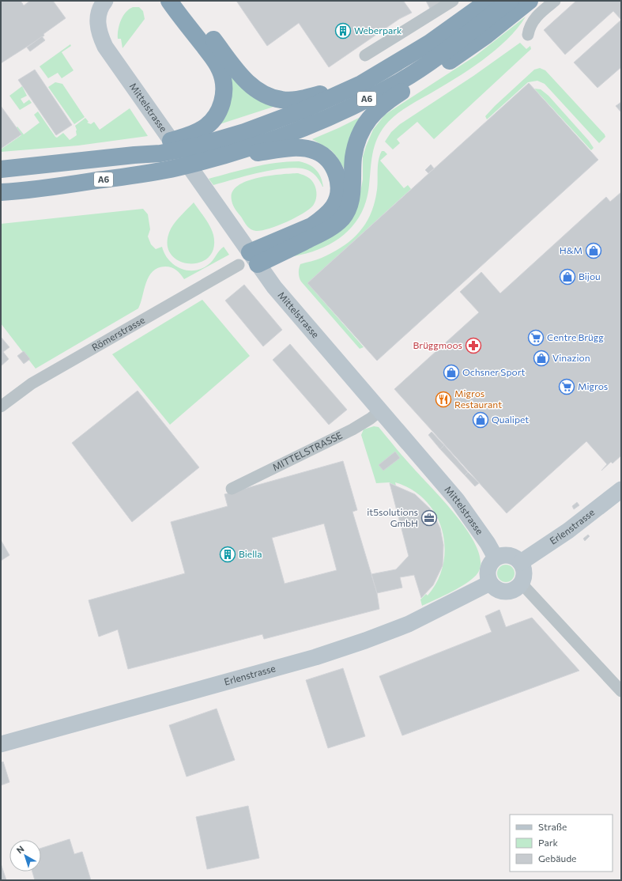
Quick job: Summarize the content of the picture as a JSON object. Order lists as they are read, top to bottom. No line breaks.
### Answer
{"streets":{"highway":["A6"],"main road":["Mittelstrasse","Erlenstrasse"],"street":["Römerstrasse","MITTELSTRASSE"]},"crossings":[["Mittelstrasse","Römerstrasse"],["Mittelstrasse","MITTELSTRASSE"],["Mittelstrasse","Erlenstrasse"]],"places":{"building":["Weberpark","Biella"],"shop":["H&M","Bijou","Vinazion","Ochsner Sport","Qualipet"],"supermarket":["Centre Brügg","Migros"],"pharmacy":["Brüggmoos"],"restaurant":["Migros Restaurant"],"office":["it5solutions GmbH"]},"legend":["Straße","Park","Gebäude"],"north":"top left"}
